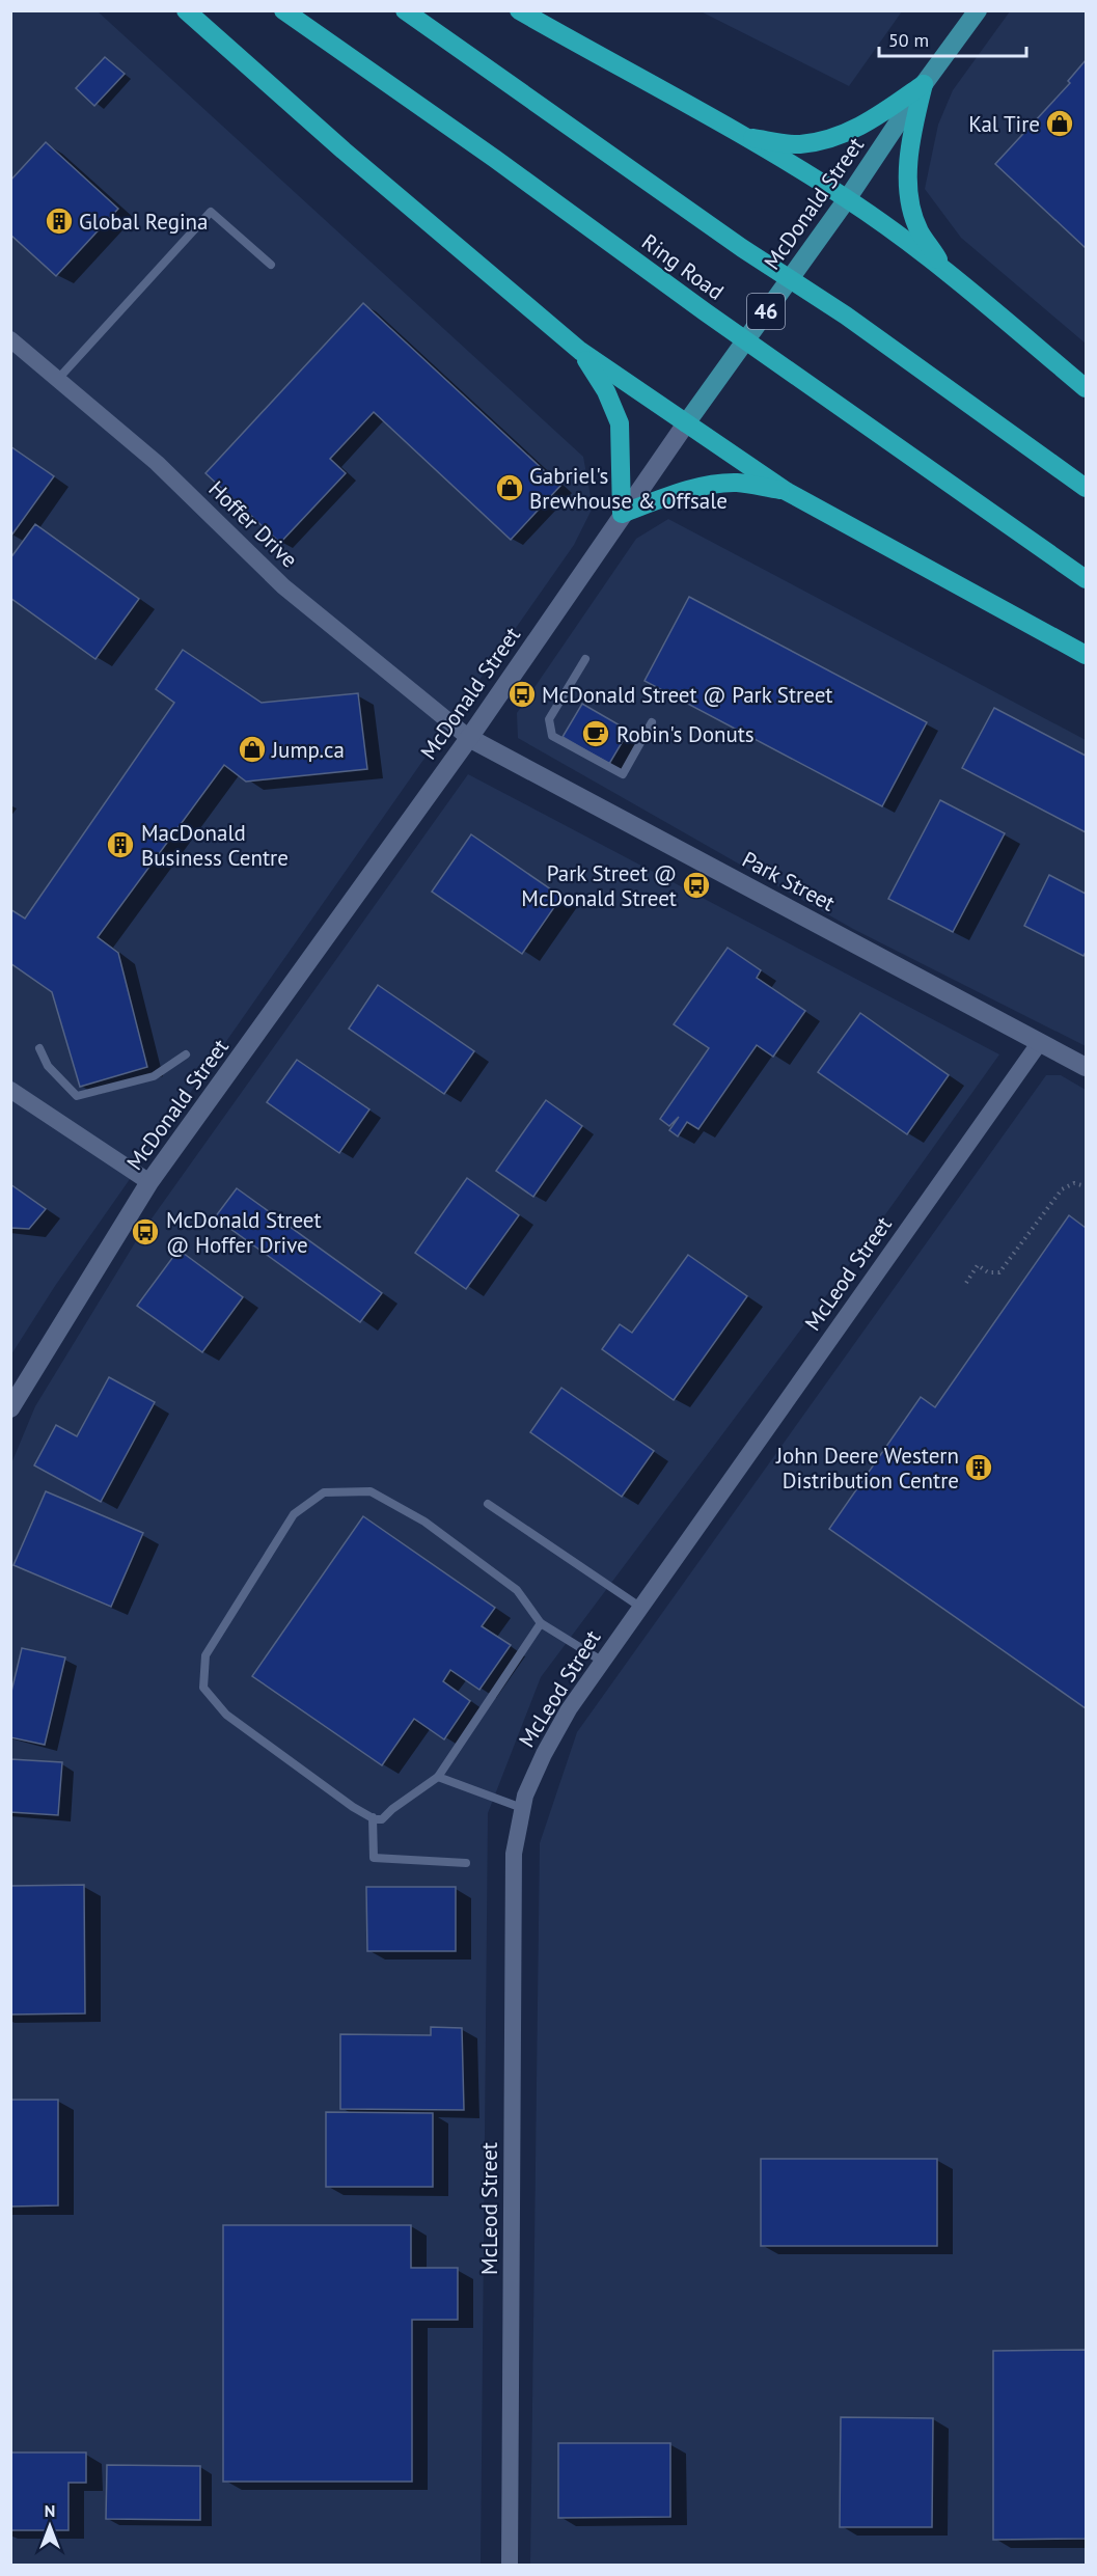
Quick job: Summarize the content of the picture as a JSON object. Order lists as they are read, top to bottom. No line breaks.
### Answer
{"streets":{"highway":["Ring Road"],"main road":["McDonald Street","46","Park Street"],"street":["Hoffer Drive","McLeod Street"]},"crossings":[["McDonald Street","Hoffer Drive"],["McDonald Street","Park Street"],["Hoffer Drive","Park Street"],["Park Street","McLeod Street"]],"places":{"shop":["Kal Tire","Gabriel's Brewhouse & Offsale","Jump.ca"],"building":["Global Regina","MacDonald Business Centre","John Deere Western Distribution Centre"],"bus stop":["McDonald Street @ Park Street","Park Street @ McDonald Street","McDonald Street @ Hoffer Drive"],"cafe":["Robin's Donuts"]},"scale_bar":"50 m","north":"top"}
